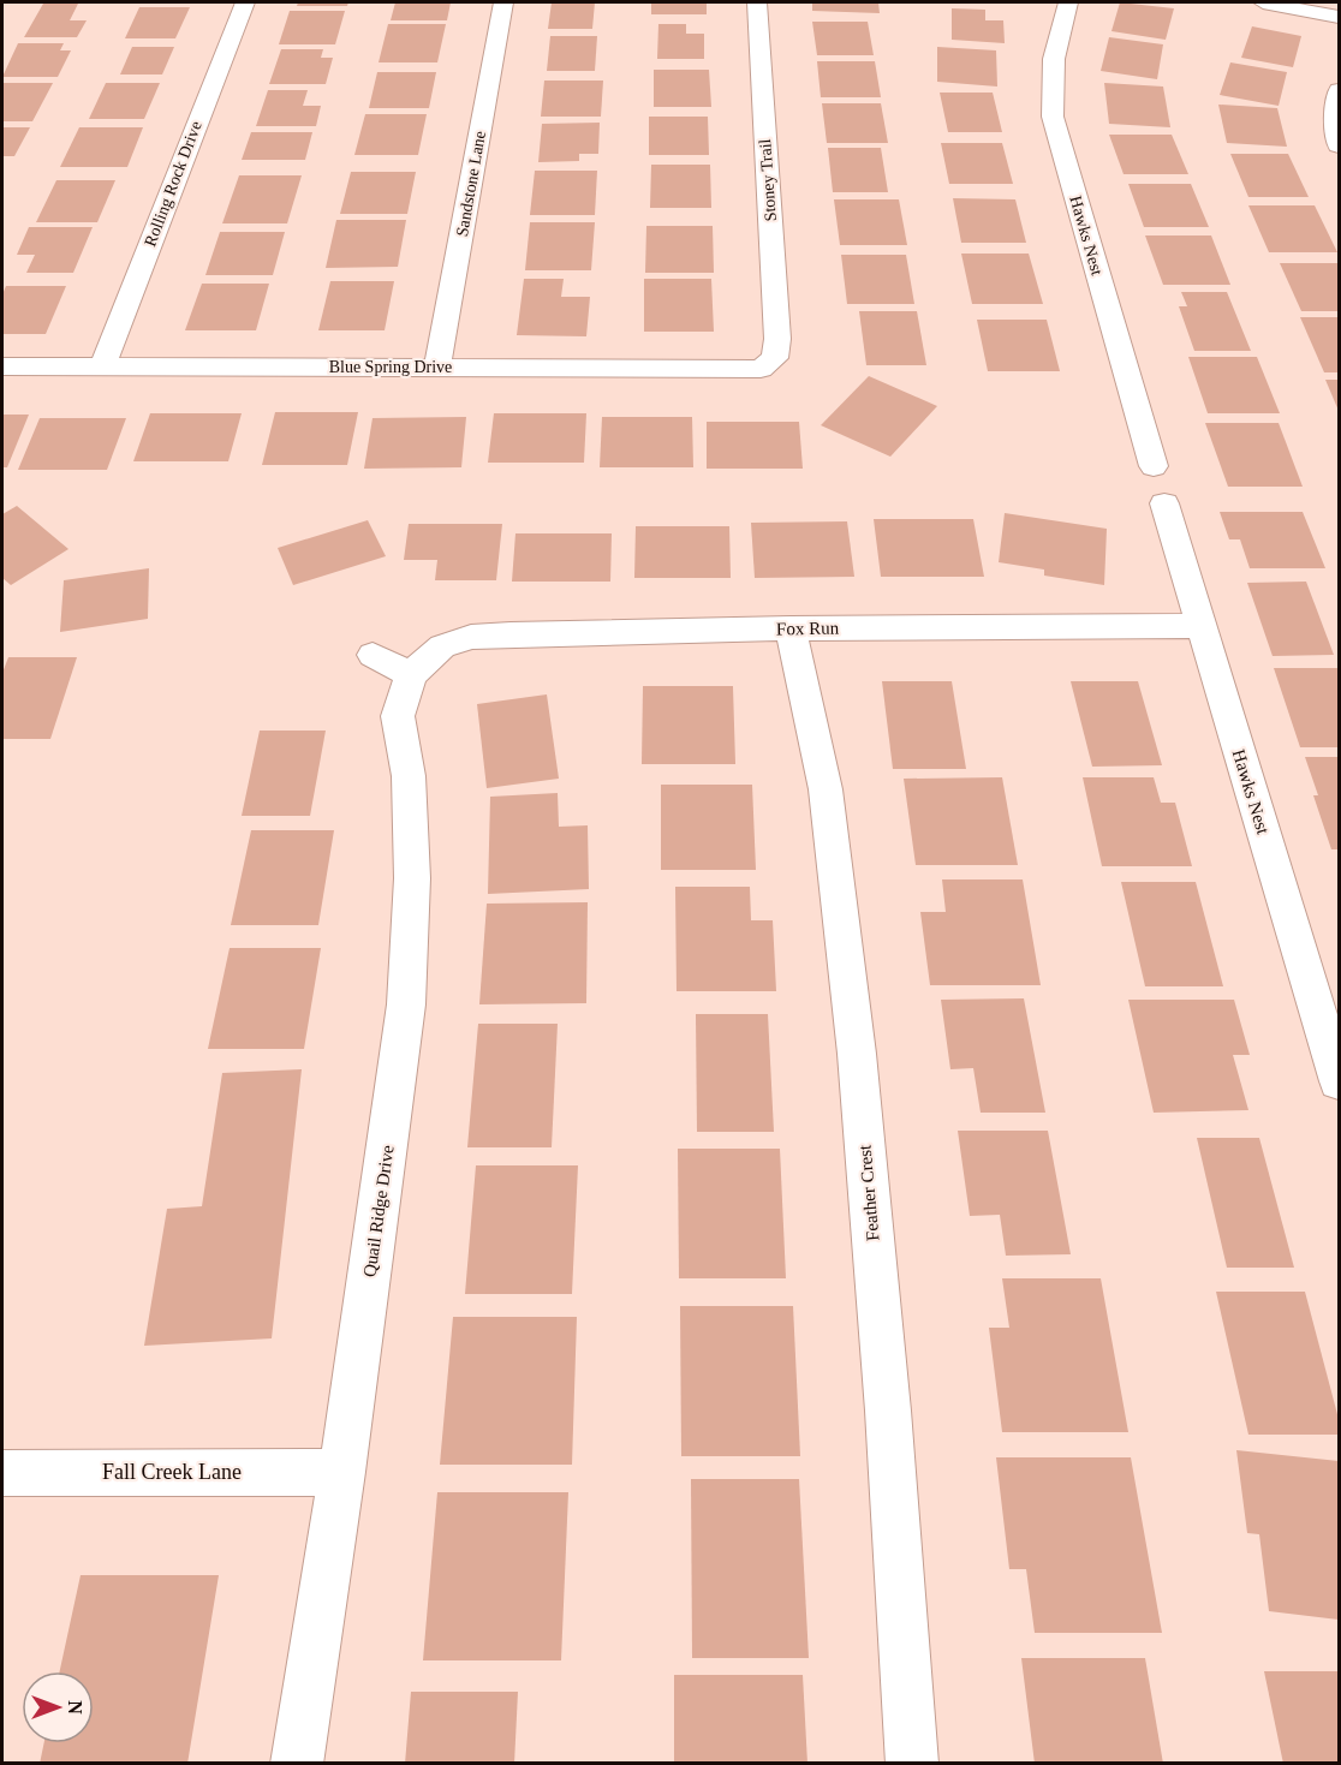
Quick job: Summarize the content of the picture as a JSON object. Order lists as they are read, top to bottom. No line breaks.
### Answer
{"streets":{"street":["Stoney Trail","Rolling Rock Drive","Sandstone Lane","Hawks Nest","Blue Spring Drive","Fox Run","Feather Crest","Quail Ridge Drive","Fall Creek Lane"]},"crossings":[["Stoney Trail","Blue Spring Drive"],["Rolling Rock Drive","Blue Spring Drive"],["Sandstone Lane","Blue Spring Drive"],["Hawks Nest","Fox Run"],["Fox Run","Feather Crest"],["Fox Run","Quail Ridge Drive"],["Quail Ridge Drive","Fall Creek Lane"]],"north":"right"}
